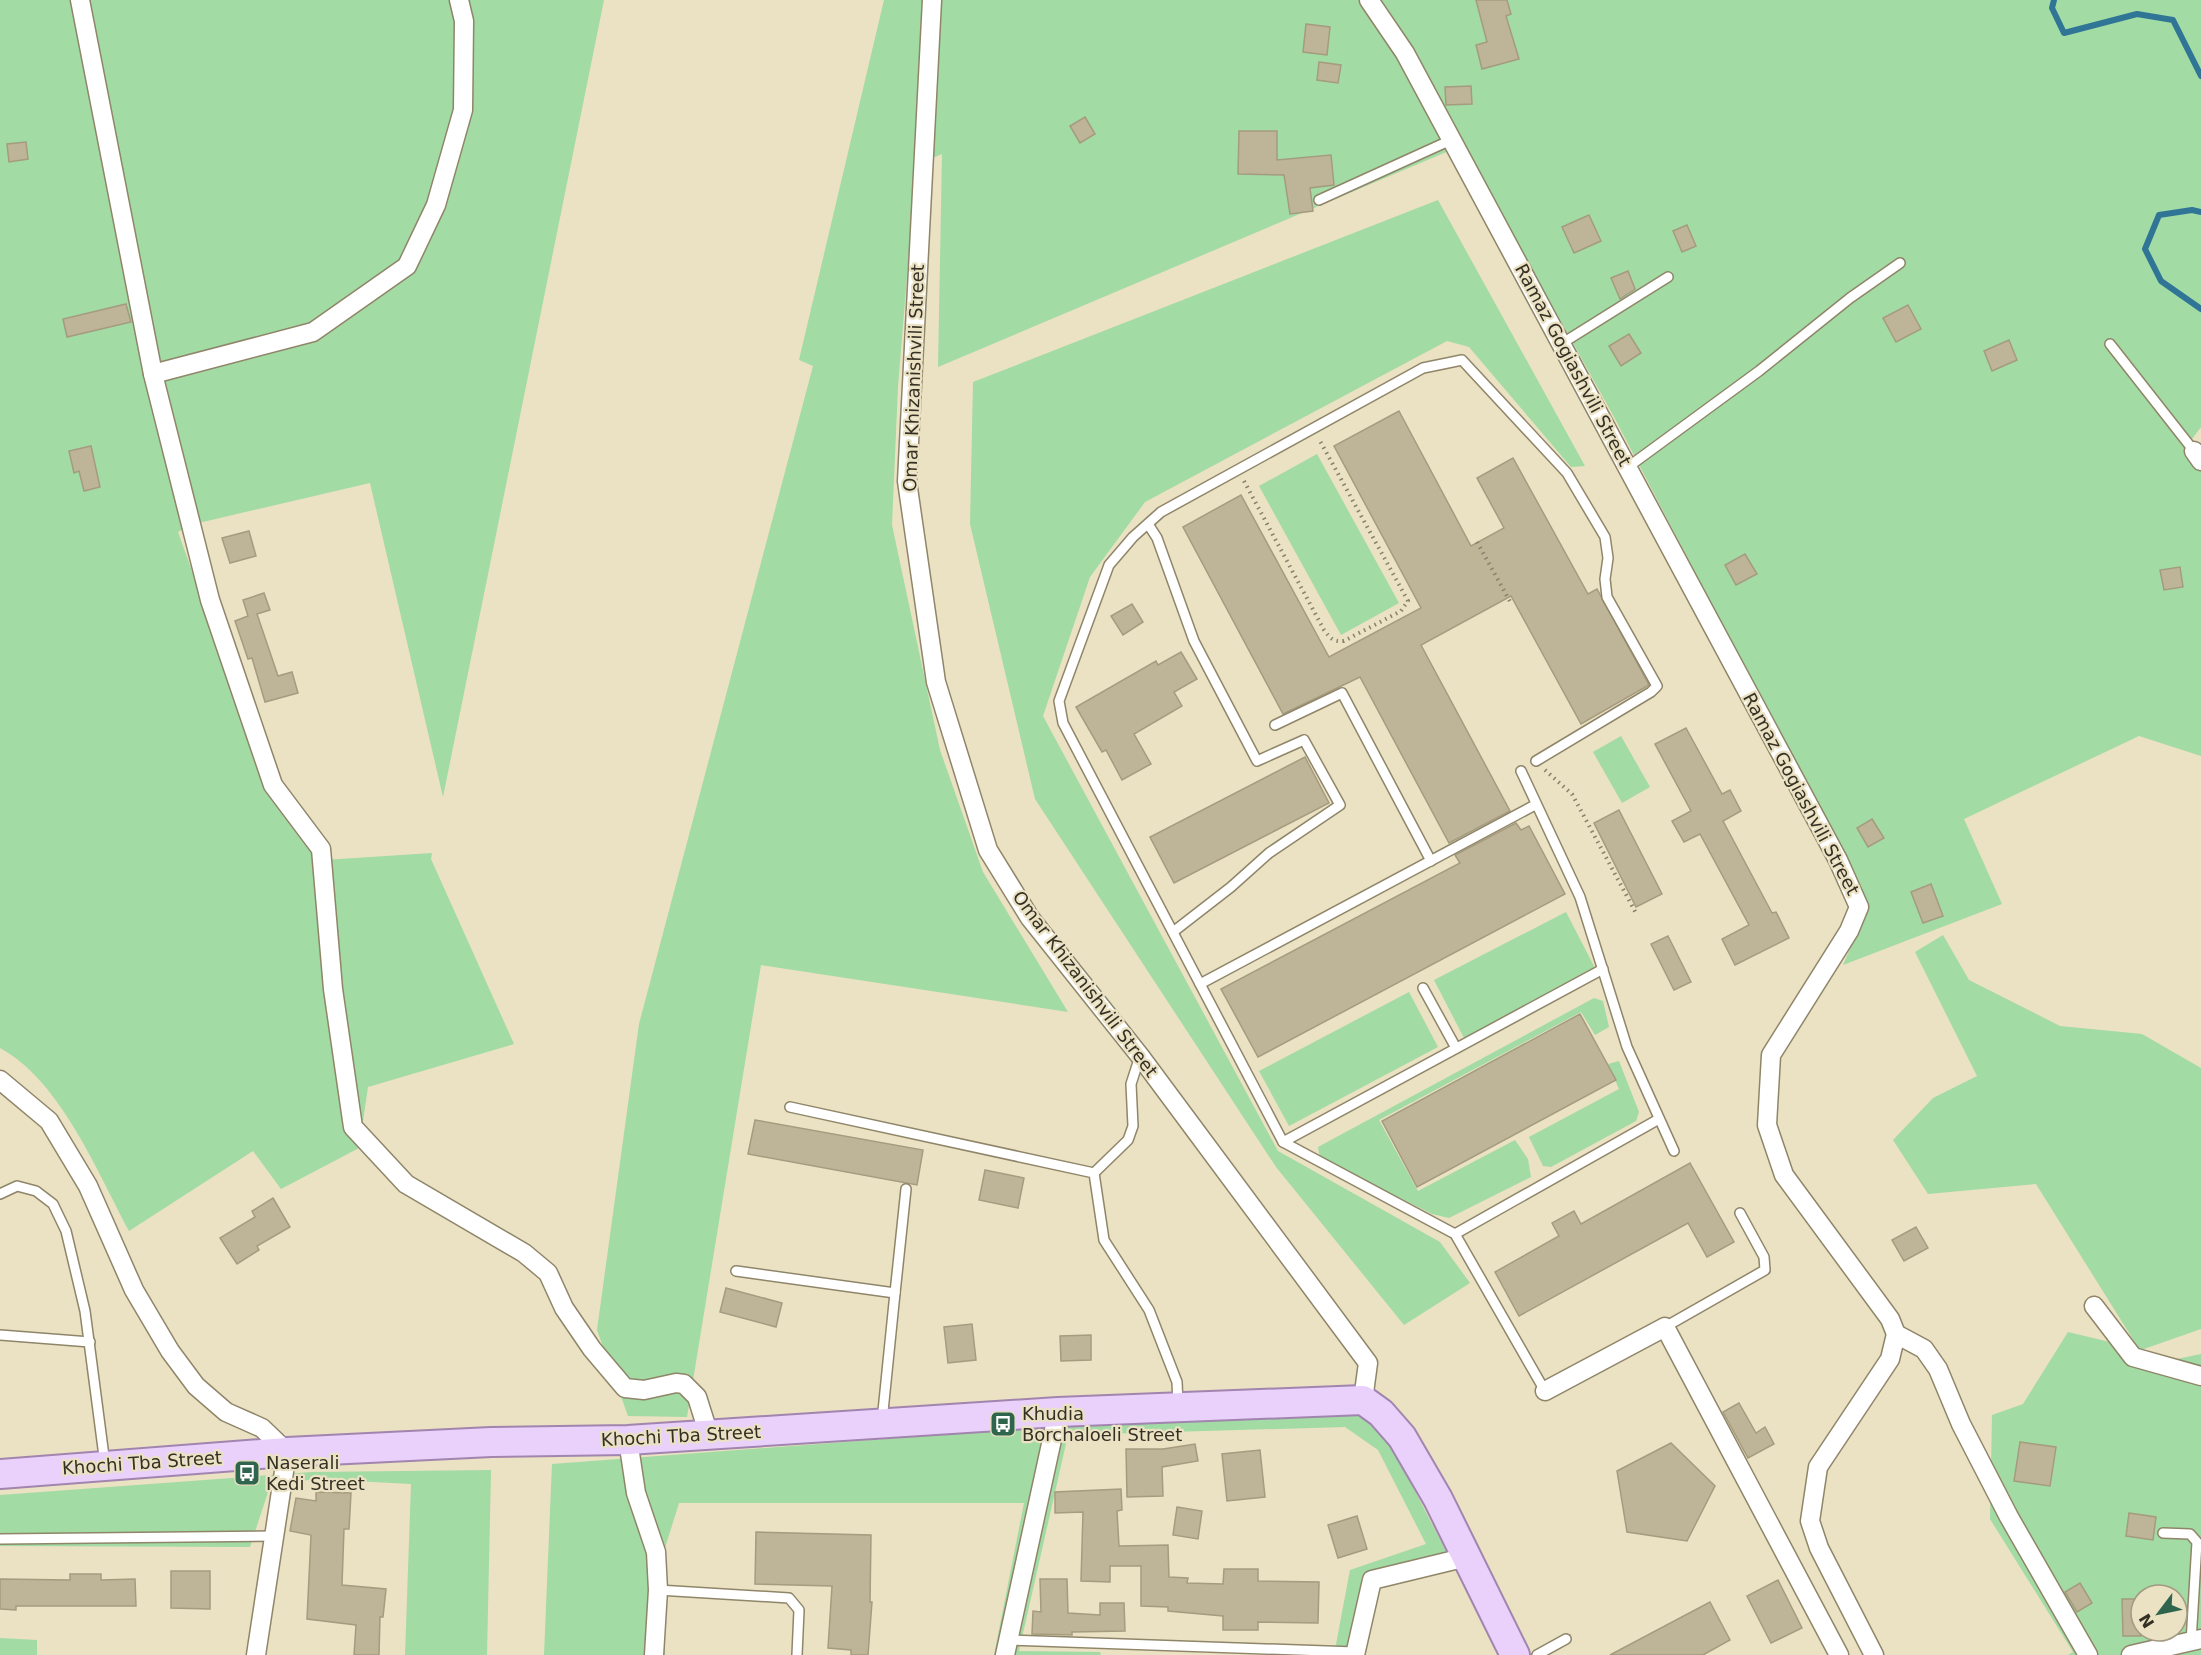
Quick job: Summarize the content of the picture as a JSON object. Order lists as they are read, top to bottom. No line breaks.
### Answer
{"streets":{"main road":["Khochi Tba Street"],"street":["Ramaz Gogiashvili Street","Omar Khizanishvili Street"]},"crossings":[["Omar Khizanishvili Street","Khochi Tba Street"]],"places":{"bus stop":["Khudia Borchaloeli Street","Naserali Kedi Street"]},"north":"bottom left"}
